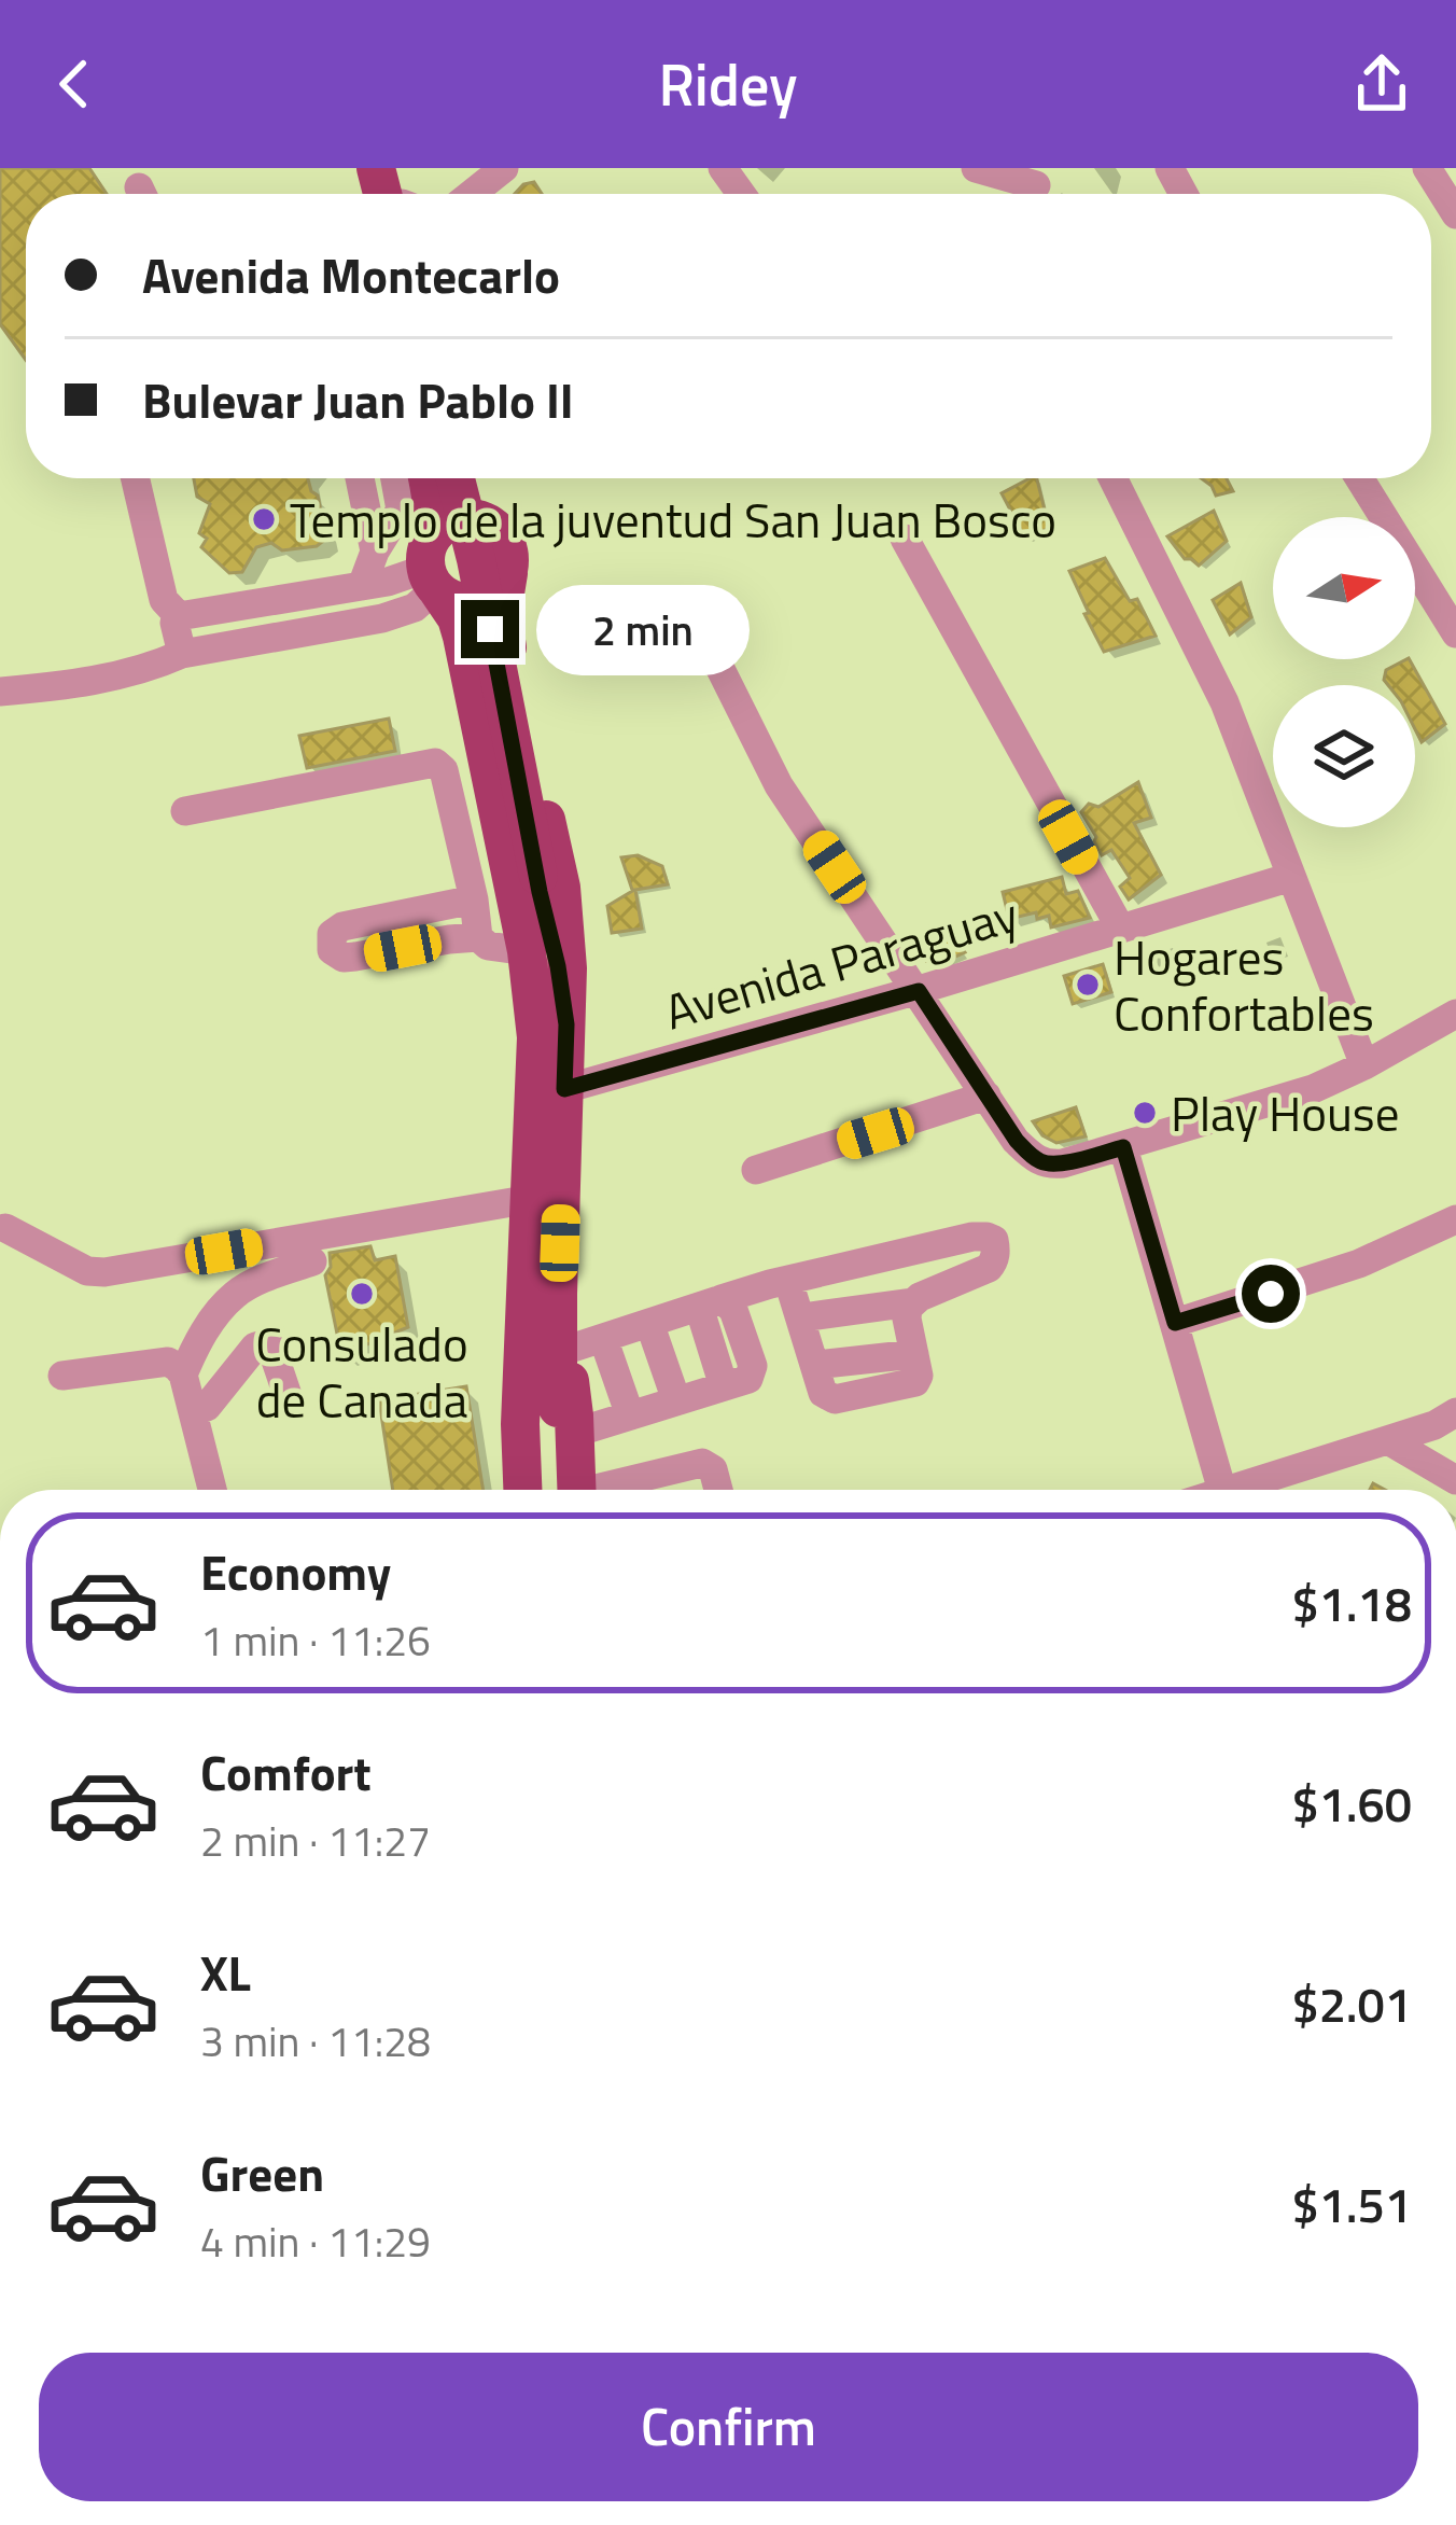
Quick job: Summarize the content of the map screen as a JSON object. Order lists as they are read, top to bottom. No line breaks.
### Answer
{"streets":{"street":["Avenida Paraguay"]},"places":["Templo de la juventud San Juan Bosco","Hogares Confortables","Play House","Consulado de Canada"],"north":"right","page":{"header":"Ridey","banner":["Avenida Montecarlo","Bulevar Juan Pablo II"],"bubble":"2 min","list":[{"name":"Economy","note":"1 min · 11:26","value":"$1.18"},{"name":"Comfort","note":"2 min · 11:27","value":"$1.60"},{"name":"XL","note":"3 min · 11:28","value":"$2.01"},{"name":"Green","note":"4 min · 11:29","value":"$1.51"}],"buttons":"Confirm"}}
